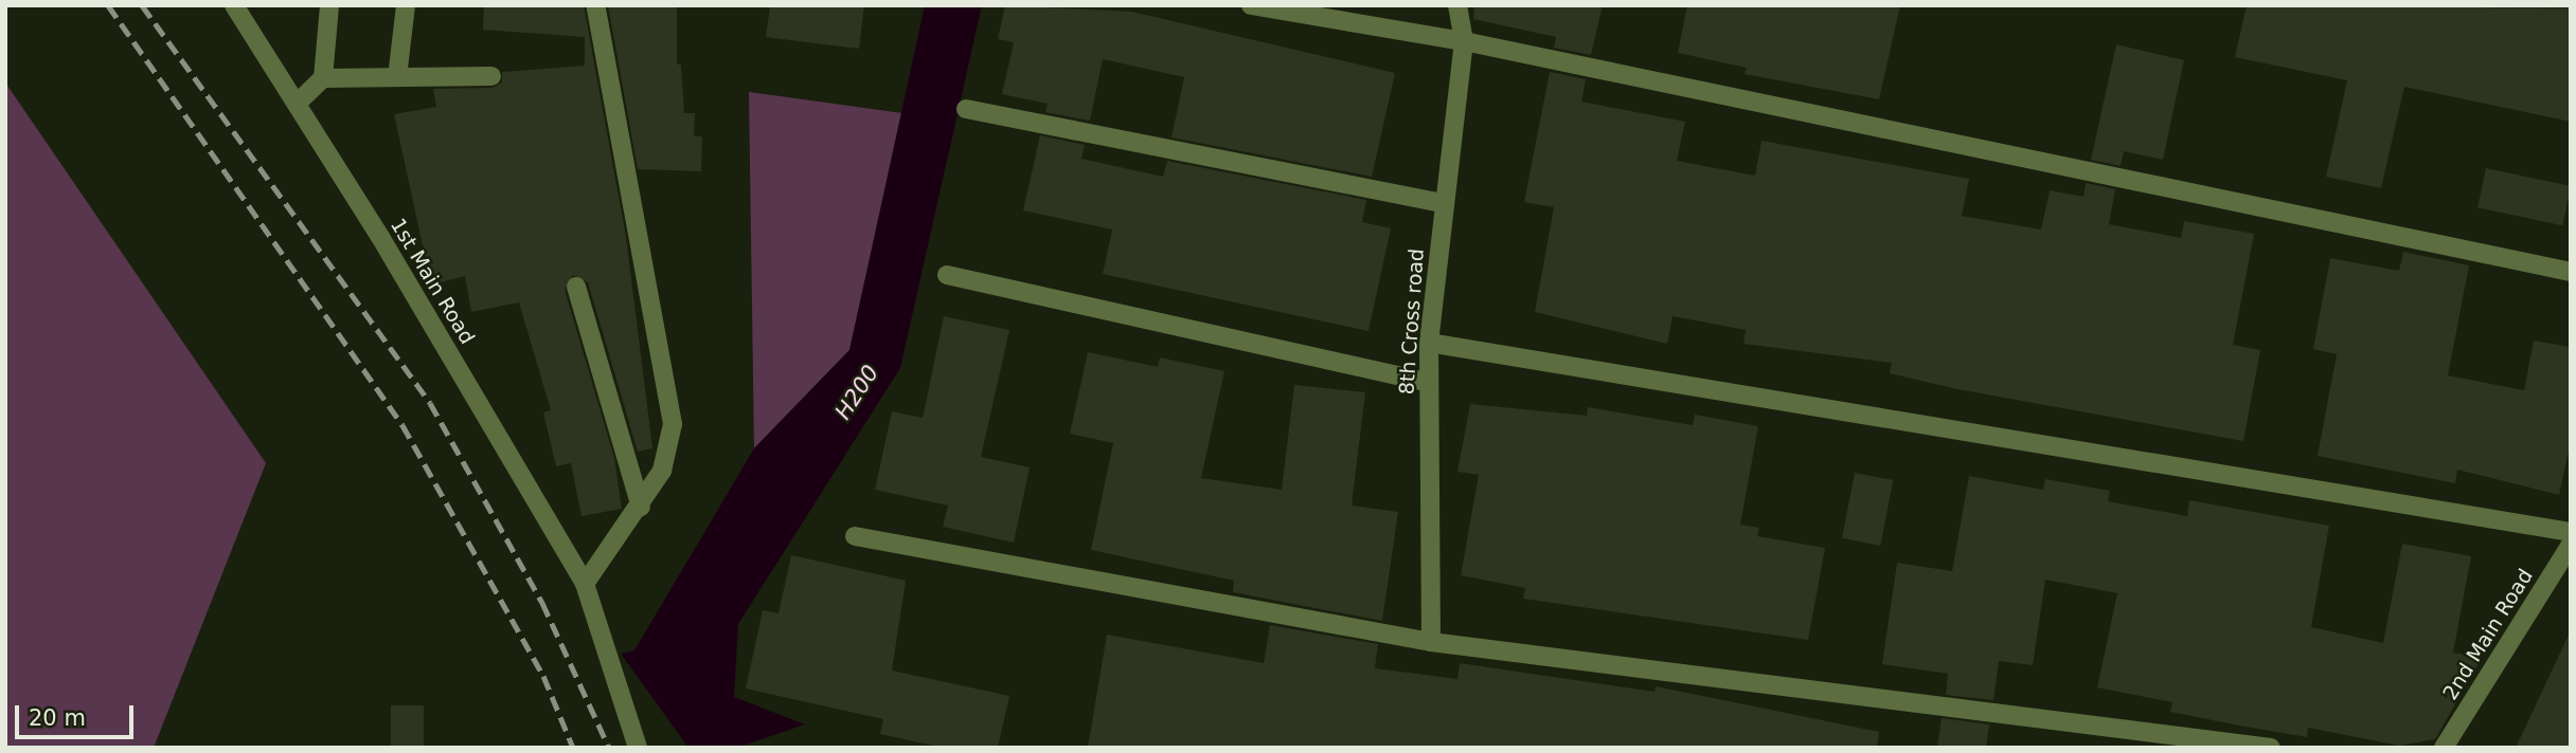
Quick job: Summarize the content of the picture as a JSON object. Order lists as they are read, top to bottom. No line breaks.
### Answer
{"streets":{"street":["1st Main Road","8th Cross road","2nd Main Road"]},"water":["H200"],"scale_bar":"20 m"}
